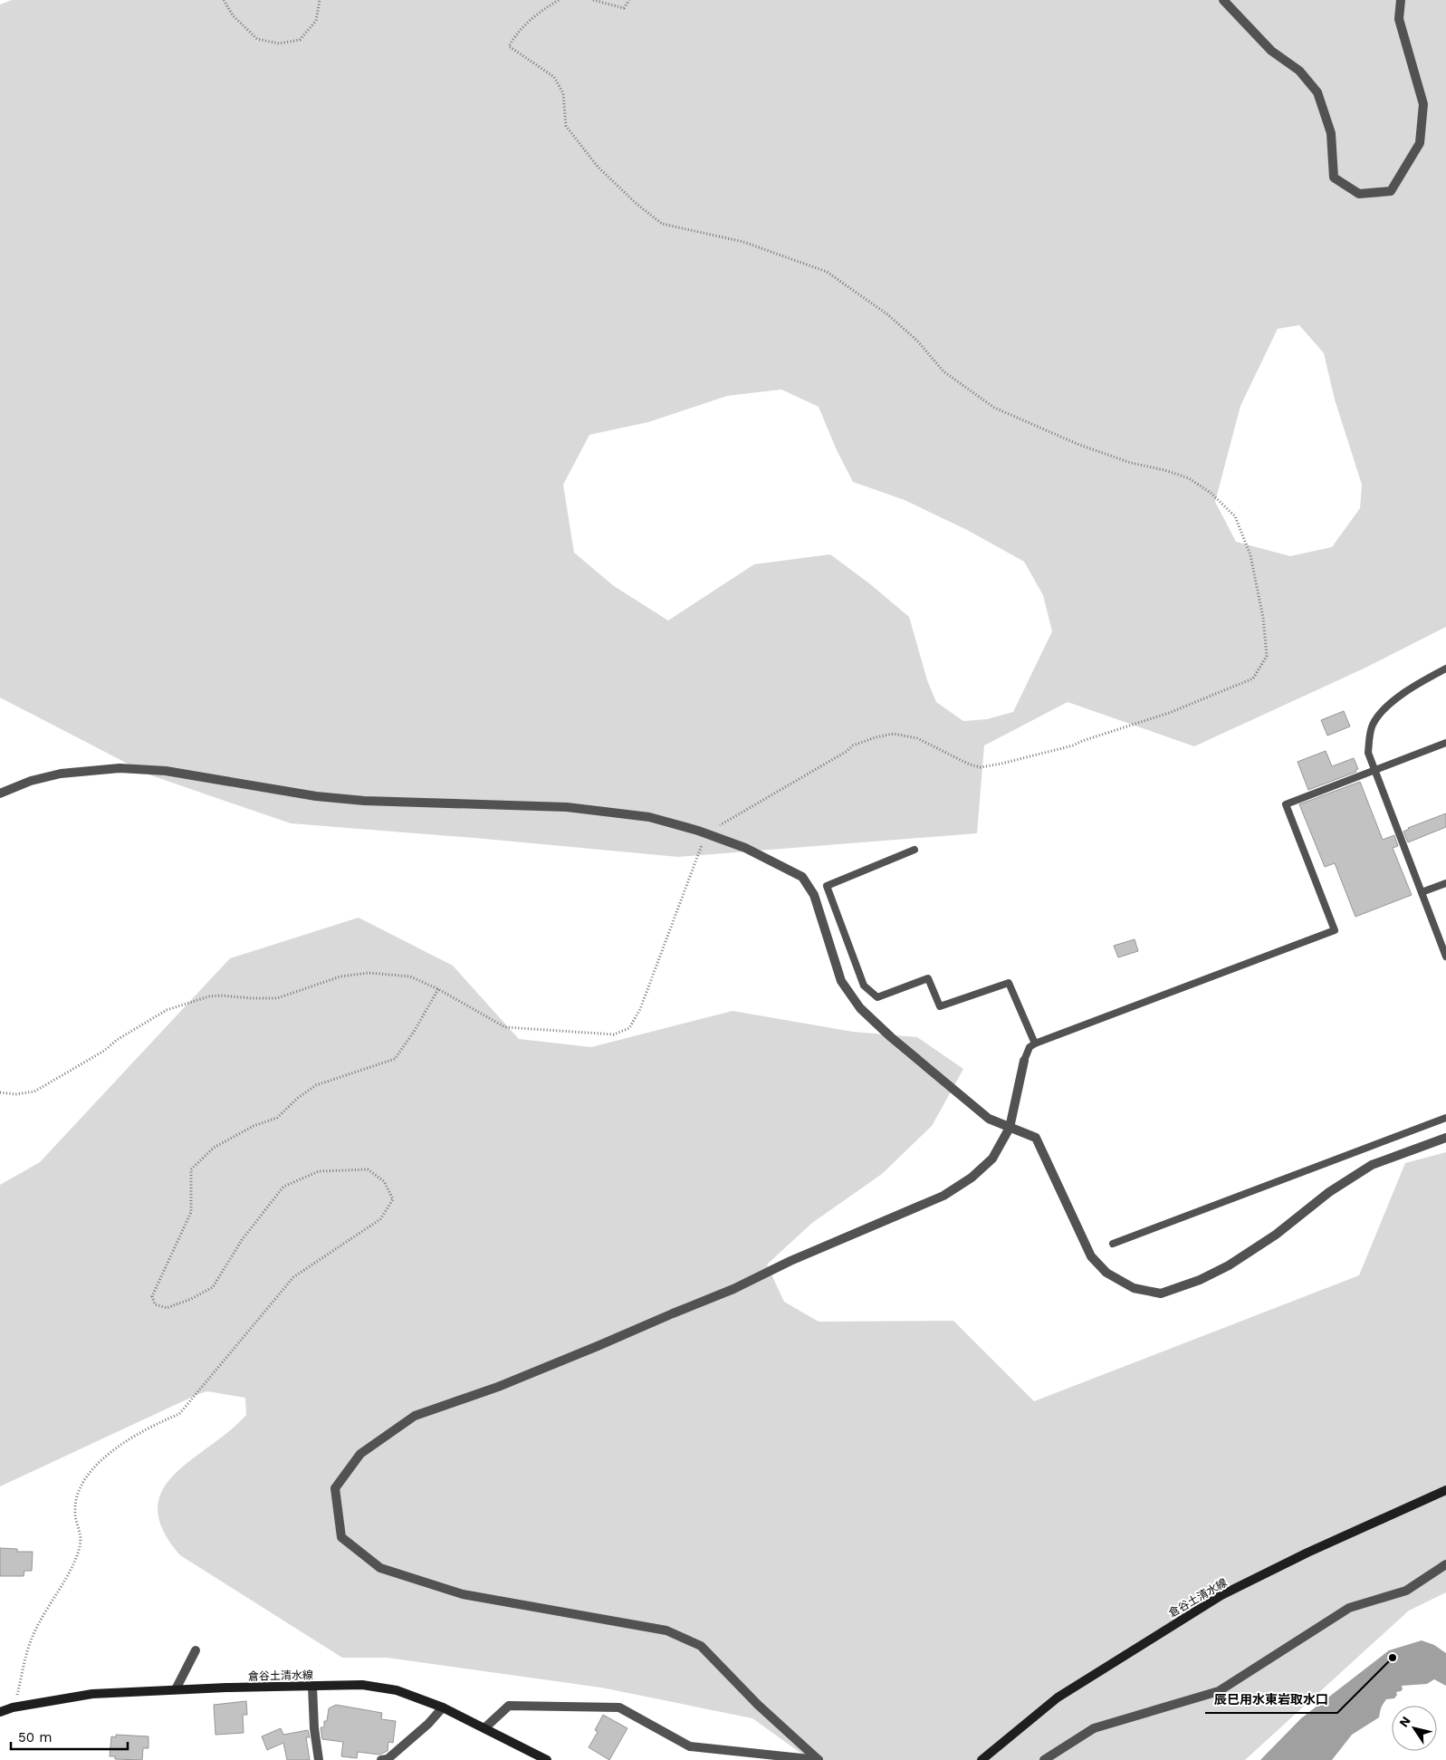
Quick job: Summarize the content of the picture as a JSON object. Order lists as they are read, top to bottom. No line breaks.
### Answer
{"streets":{"main road":["倉谷土清水線"]},"places":["辰巳用水東岩取水口"],"scale_bar":"50 m","north":"top left"}
